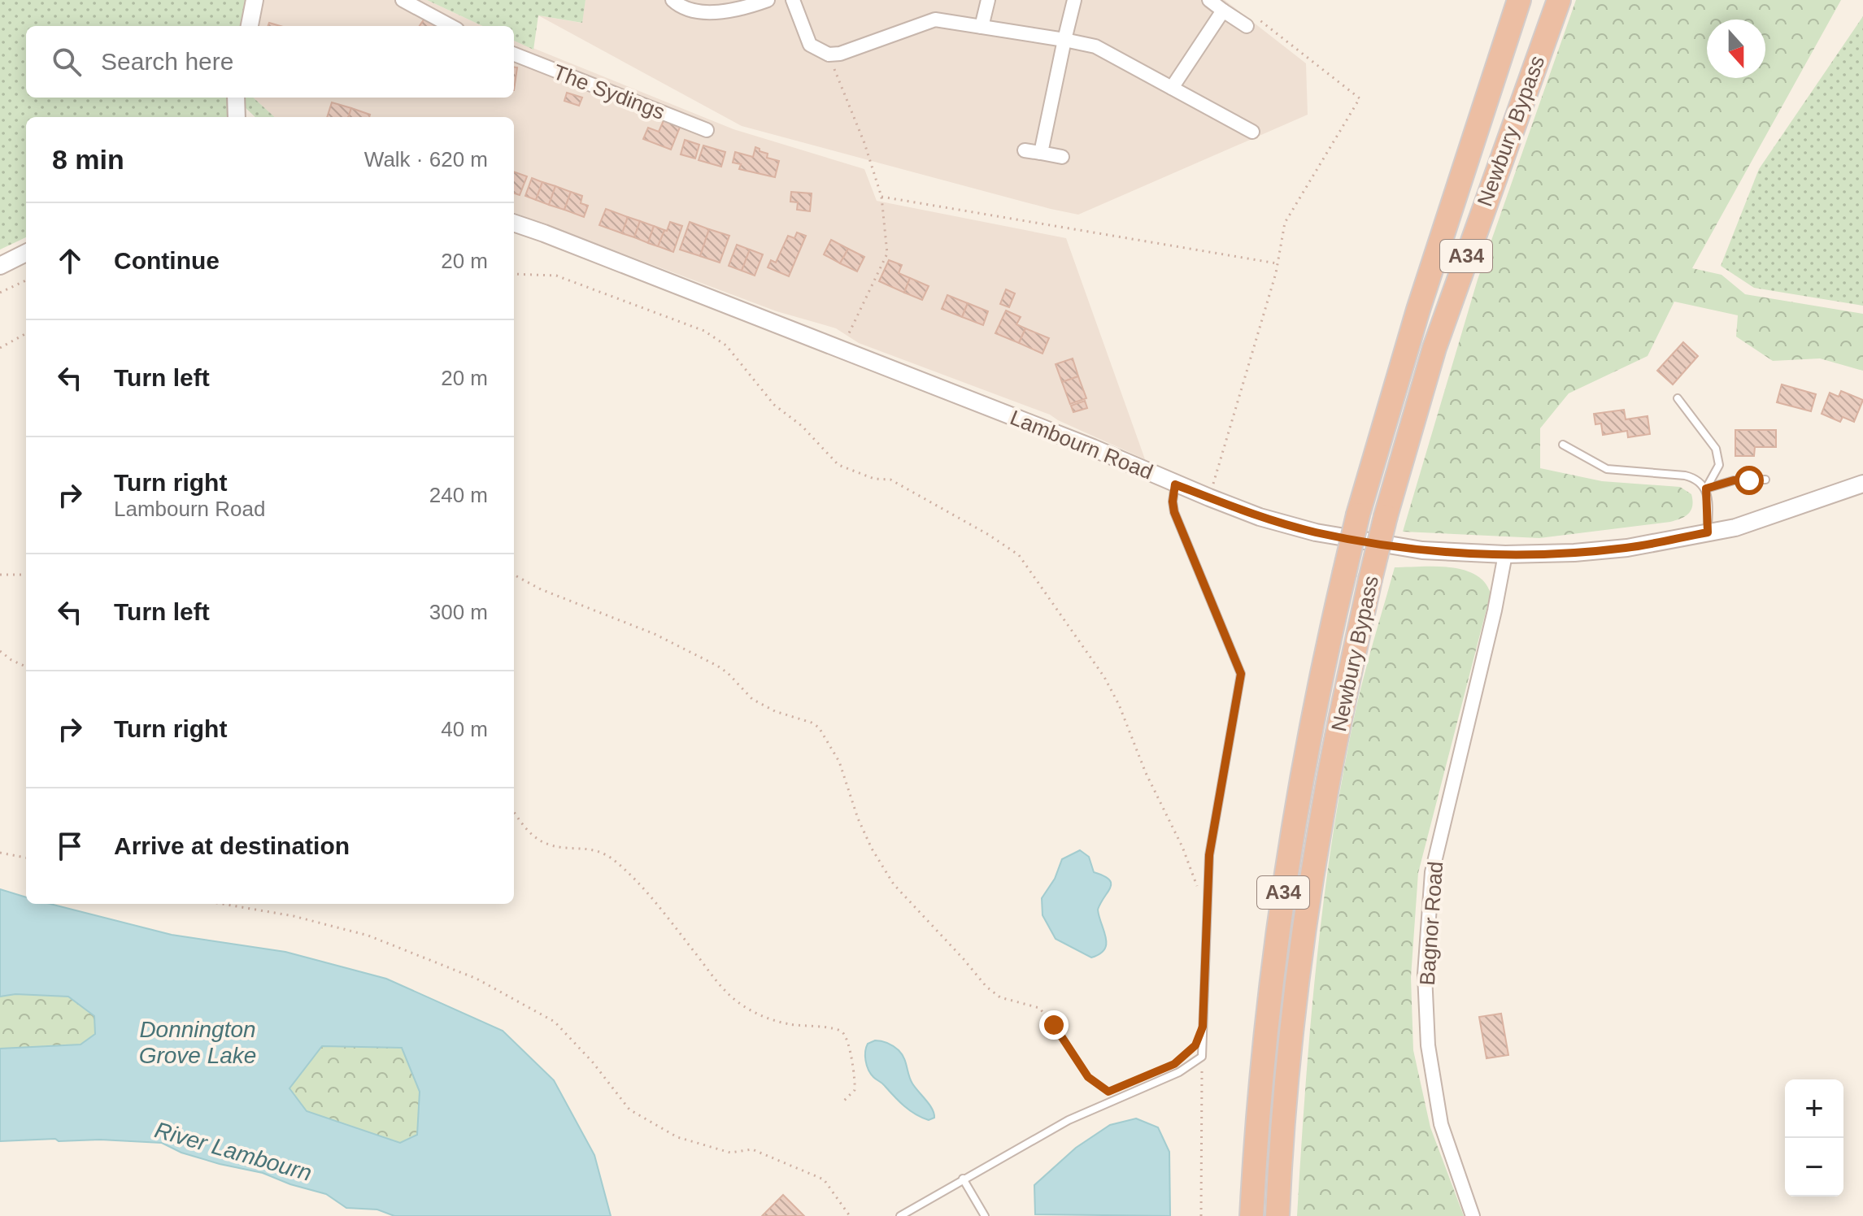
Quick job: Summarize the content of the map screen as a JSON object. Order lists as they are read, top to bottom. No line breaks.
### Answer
{"streets":{"highway":["Newbury Bypass","A34"],"street":["The Sydings","Lambourn Road","Bagnor Road"]},"crossings":[["Lambourn Road","Bagnor Road"]],"water":["Donnington Grove Lake","River Lambourn"],"north":"bottom","page":{"search":"Search here","heading":["8 min","Walk · 620 m"],"list":[["Continue","20 m"],["Turn left","20 m"],["Turn right","Lambourn Road","240 m"],["Turn left","300 m"],["Turn right","40 m"],"Arrive at destination"],"map_buttons":["+","−"]}}
